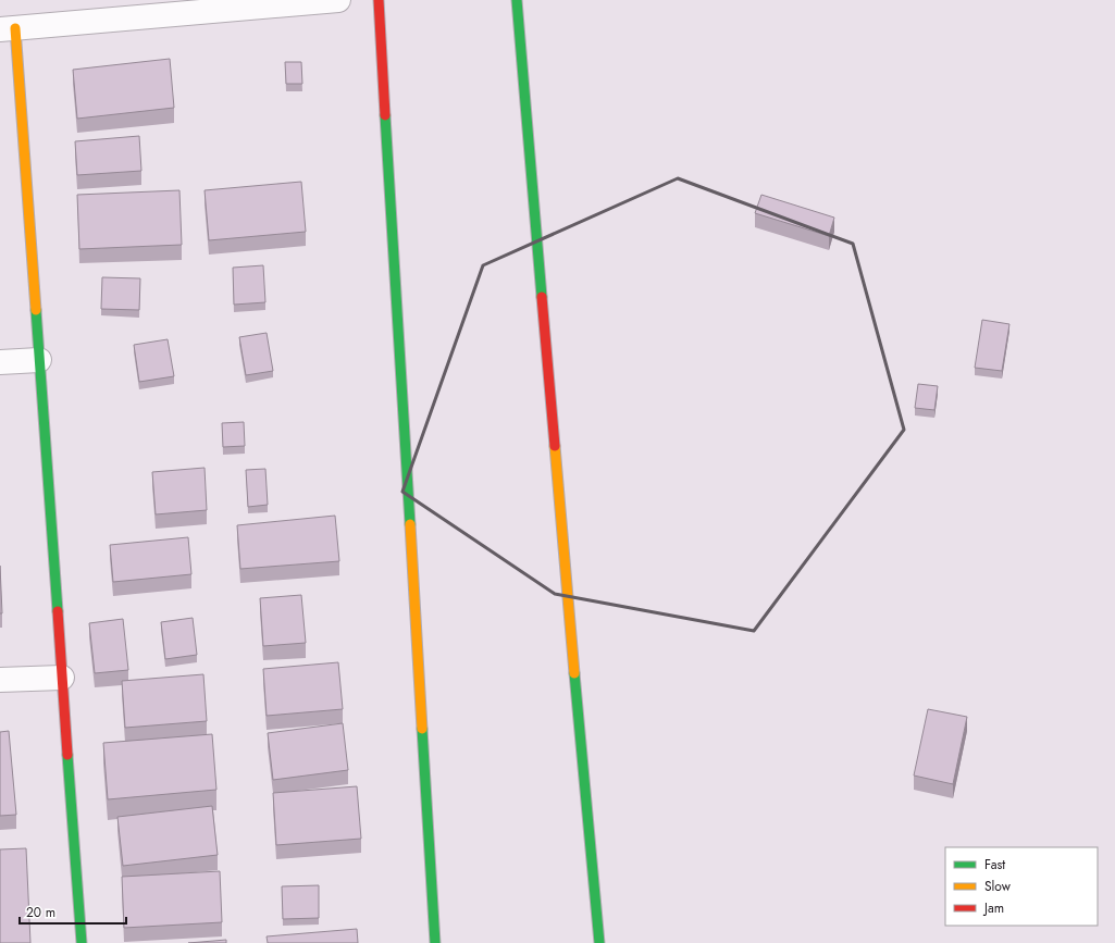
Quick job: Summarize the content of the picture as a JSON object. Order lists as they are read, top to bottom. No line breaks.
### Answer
{"legend":["Fast","Slow","Jam"],"scale_bar":"20 m"}
